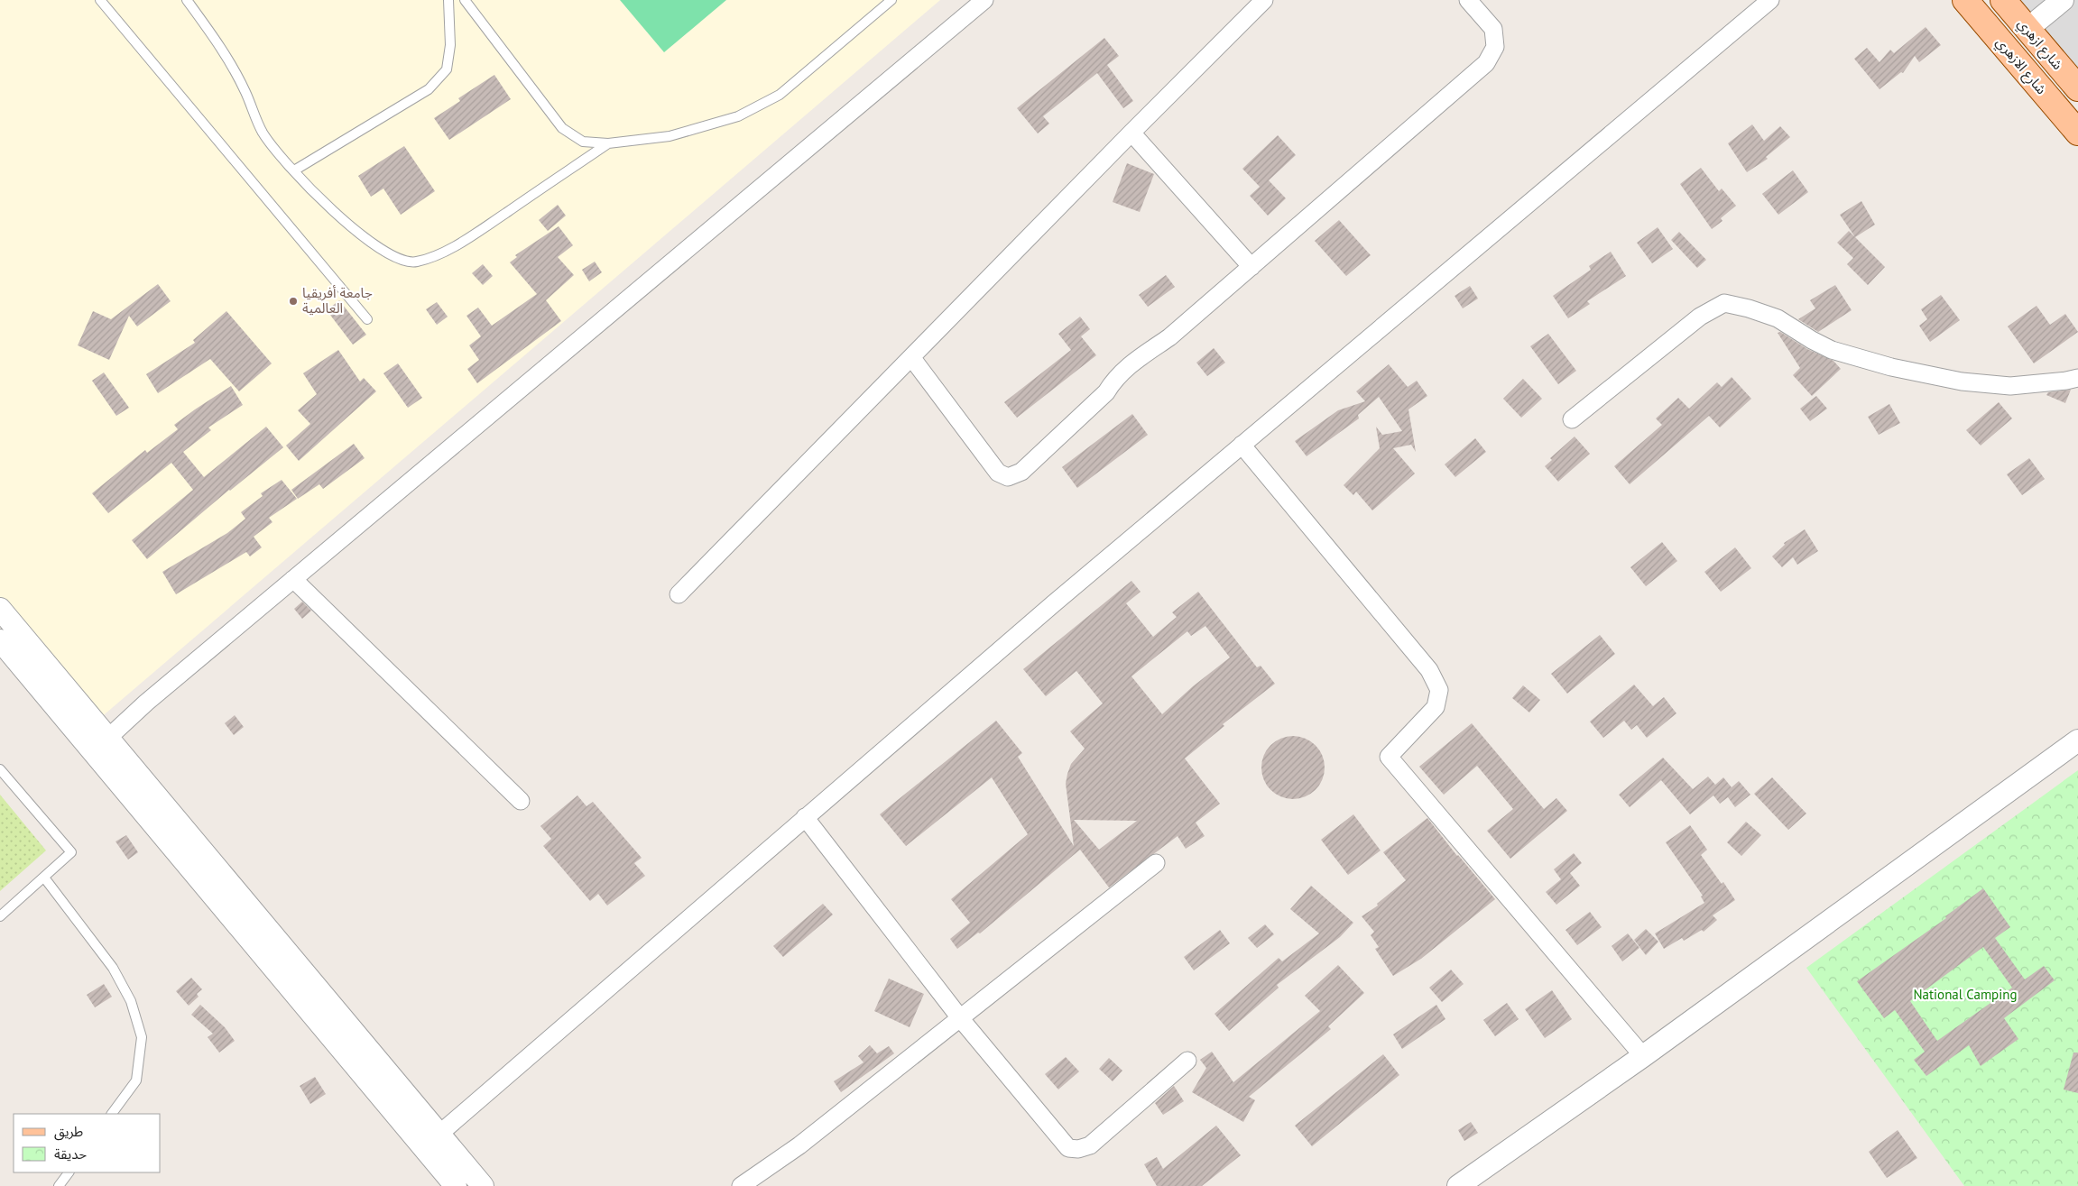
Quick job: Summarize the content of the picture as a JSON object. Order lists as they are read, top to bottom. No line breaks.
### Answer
{"streets":{"main road":["شارع ازهري","شارع الازهري"]},"parks":["National Camping"],"places":["جامعة أفريقيا العالمية"],"legend":["طريق","حديقة"]}
